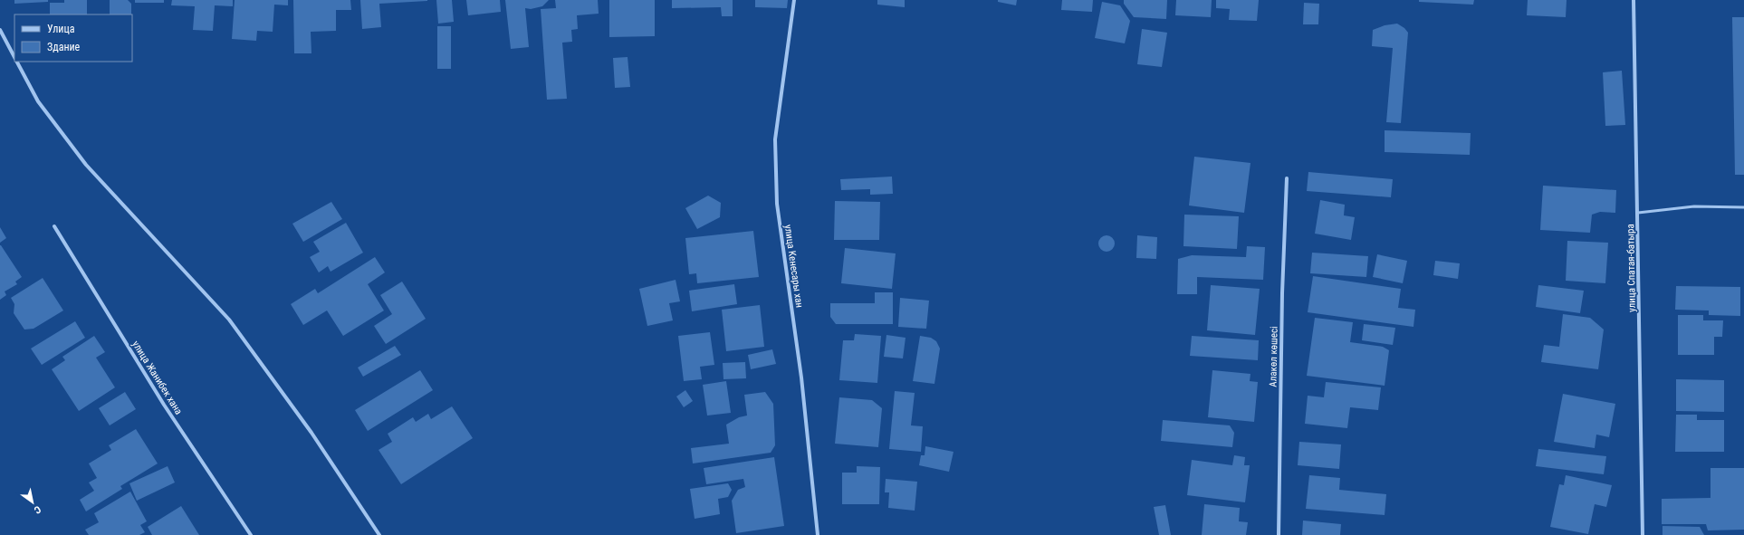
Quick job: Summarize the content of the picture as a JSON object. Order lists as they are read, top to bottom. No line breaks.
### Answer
{"streets":{"street":["улица Кенесары хан","улица Спатая-батыра","Алакөл көшесі","улица Жанибек хана"]},"legend":["Улица","Здание"],"north":"bottom right"}
